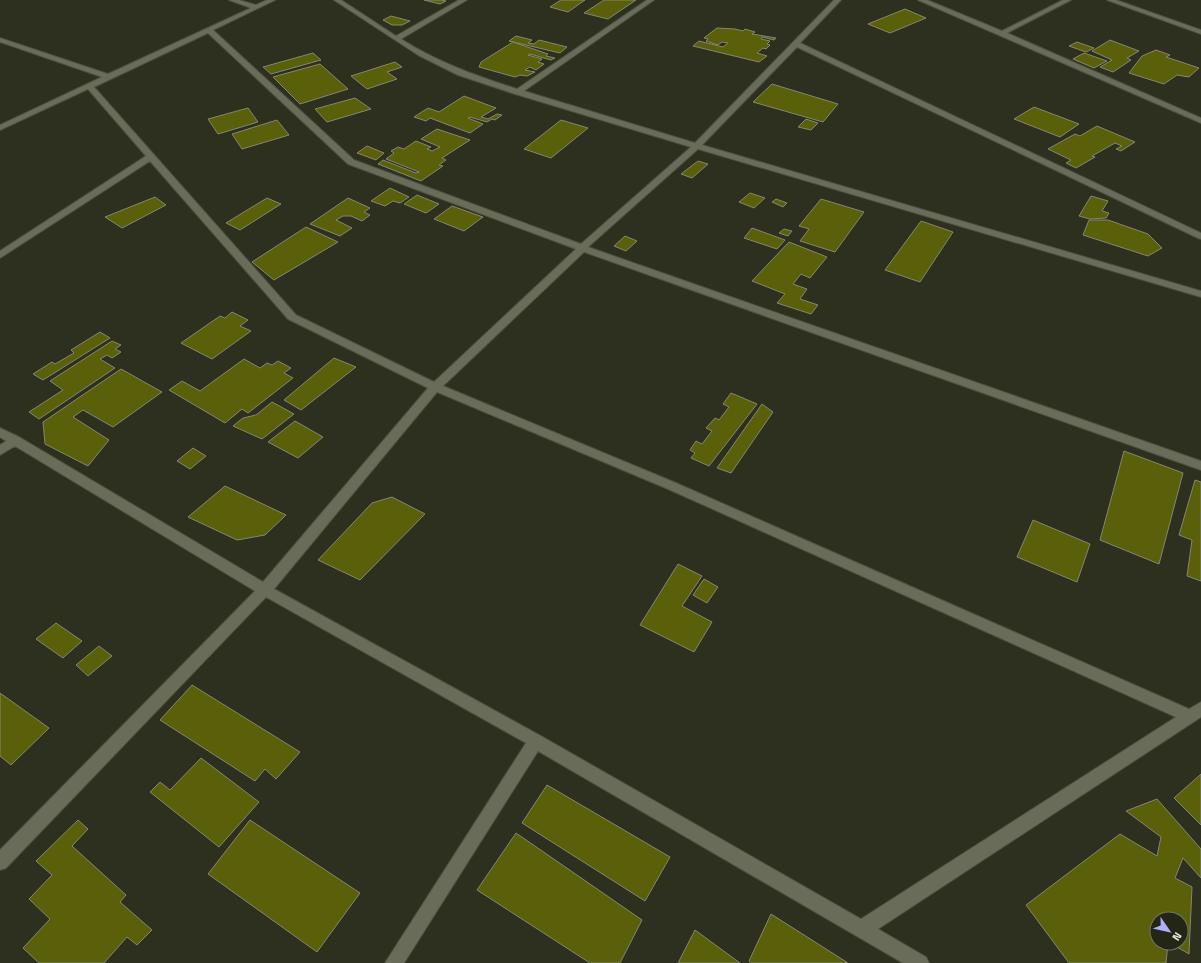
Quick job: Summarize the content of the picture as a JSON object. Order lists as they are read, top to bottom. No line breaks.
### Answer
{"north":"bottom right"}
